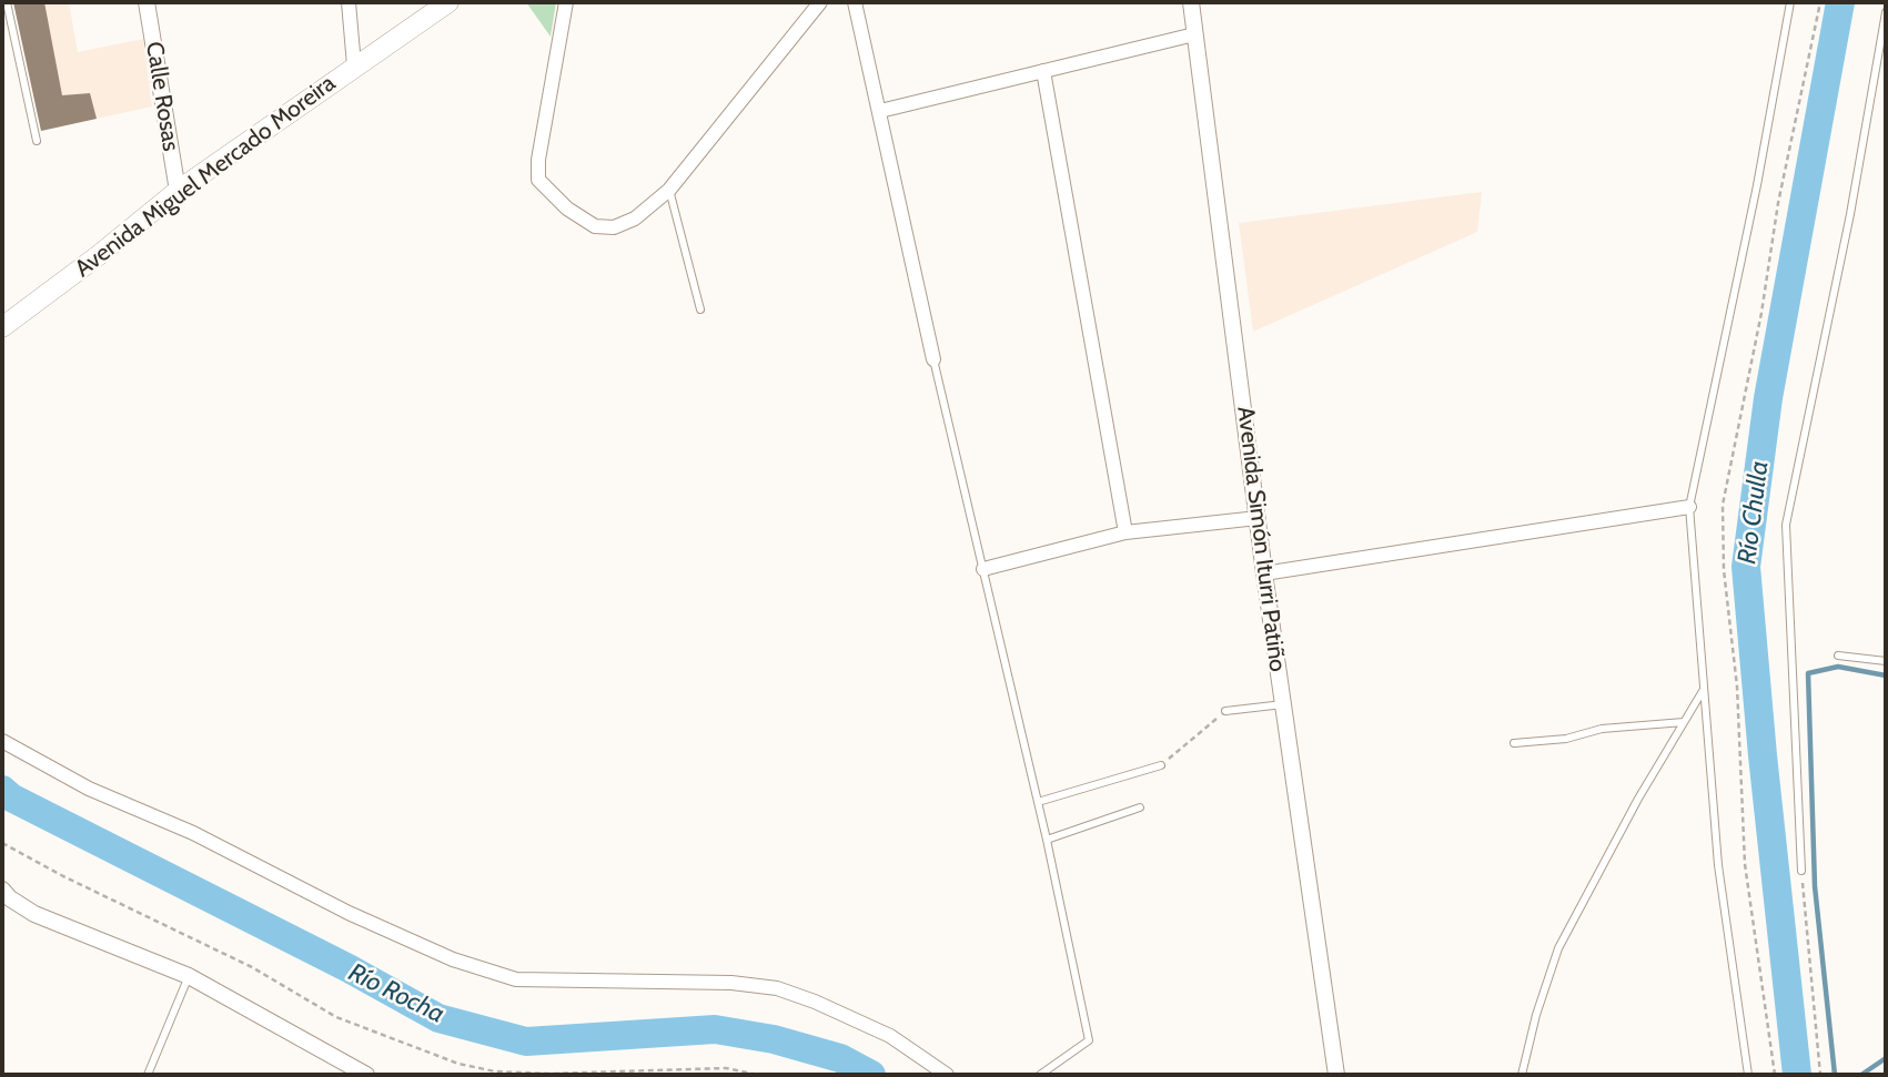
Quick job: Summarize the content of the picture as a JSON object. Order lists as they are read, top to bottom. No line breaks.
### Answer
{"streets":{"main road":["Avenida Miguel Mercado Moreira"],"street":["Calle Rosas","Avenida Simón Iturri Patiño"]},"crossings":[["Calle Rosas","Avenida Miguel Mercado Moreira"]],"water":["Río Chulla","Río Rocha"]}
